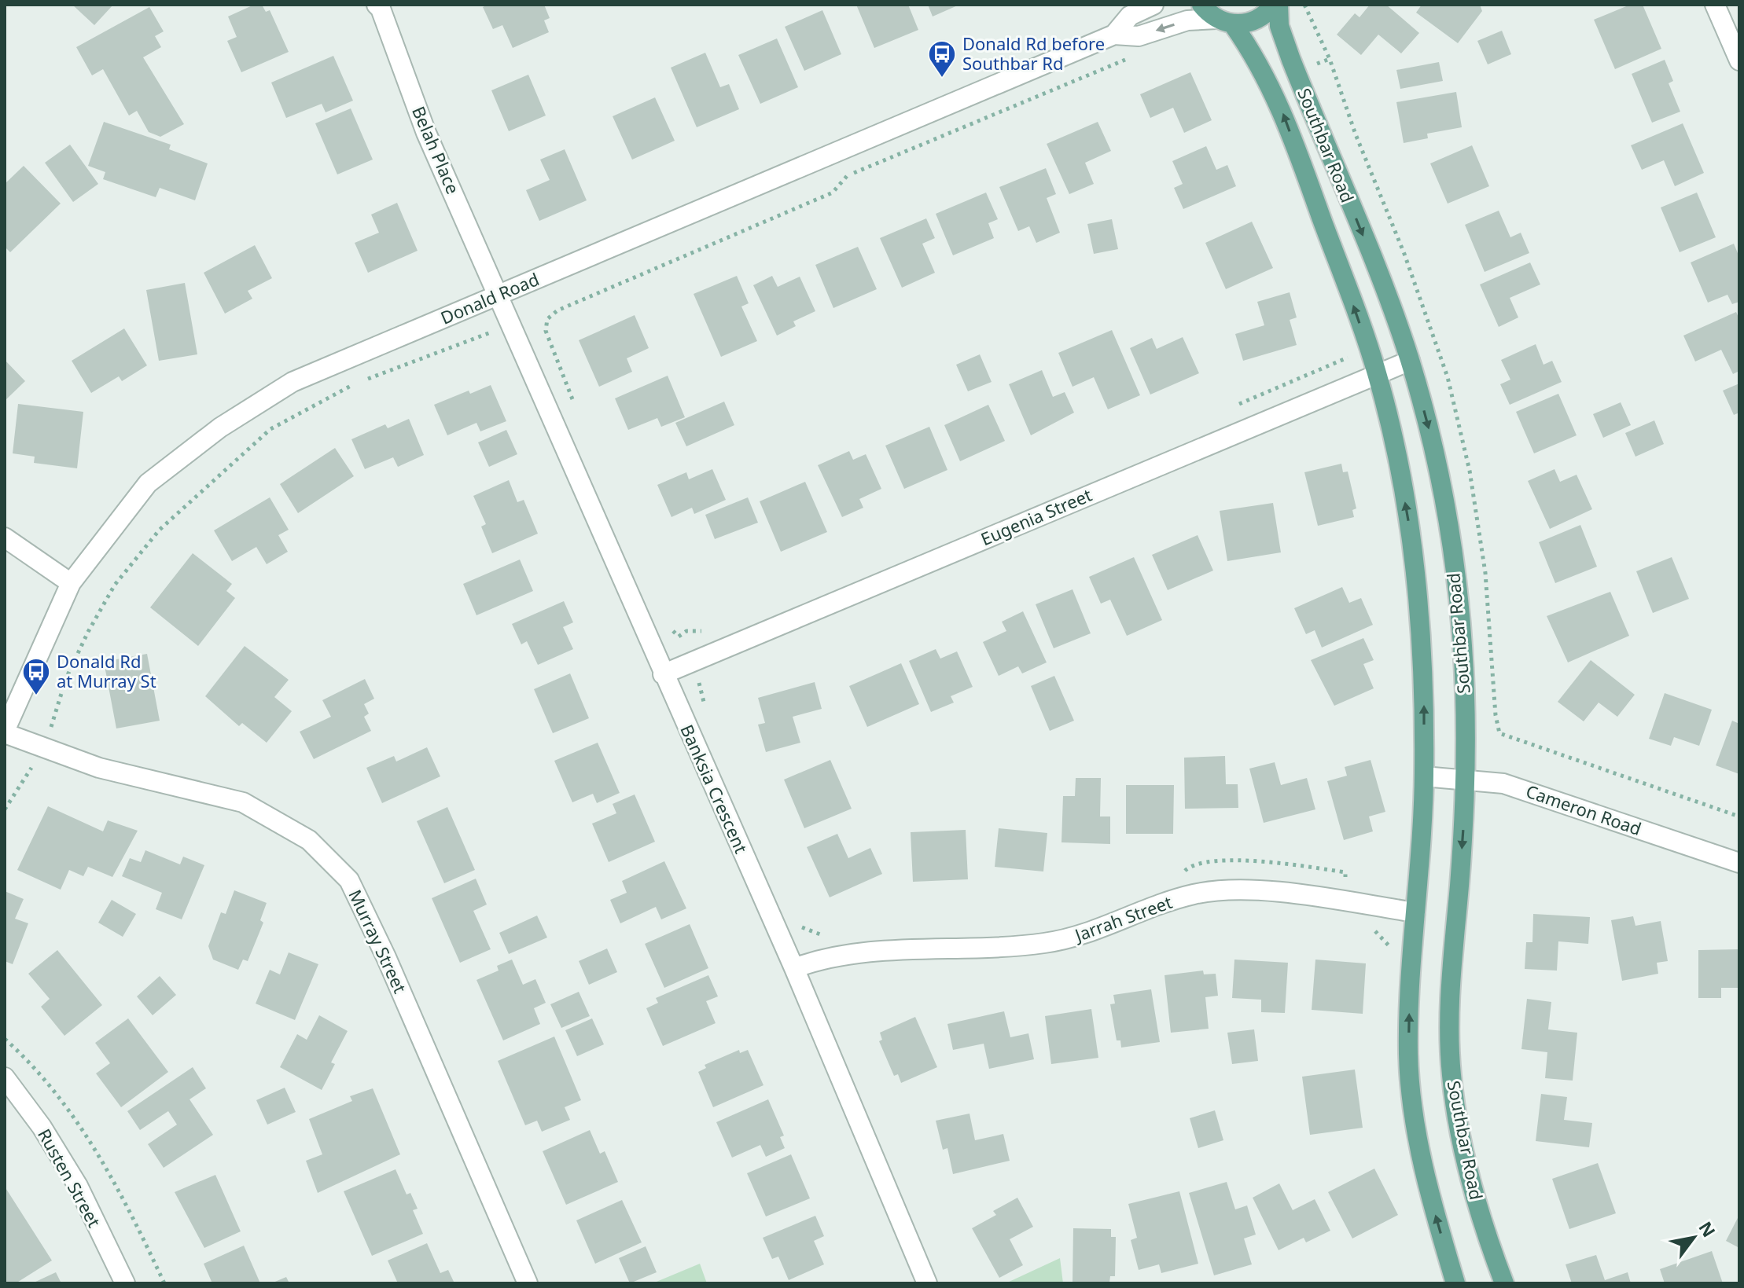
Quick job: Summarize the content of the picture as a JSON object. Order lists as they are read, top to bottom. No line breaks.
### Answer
{"streets":{"main road":["Southbar Road"],"street":["Belah Place","Donald Road","Eugenia Street","Banksia Crescent","Cameron Road","Jarrah Street","Murray Street","Rusten Street"]},"crossings":[["Southbar Road","Donald Road"],["Southbar Road","Eugenia Street"],["Southbar Road","Cameron Road"],["Southbar Road","Jarrah Street"],["Belah Place","Donald Road"],["Belah Place","Banksia Crescent"],["Donald Road","Banksia Crescent"],["Donald Road","Murray Street"],["Eugenia Street","Banksia Crescent"],["Banksia Crescent","Jarrah Street"]],"places":{"bus stop":["Donald Rd before Southbar Rd","Donald Rd at Murray St"]},"north":"top right"}
